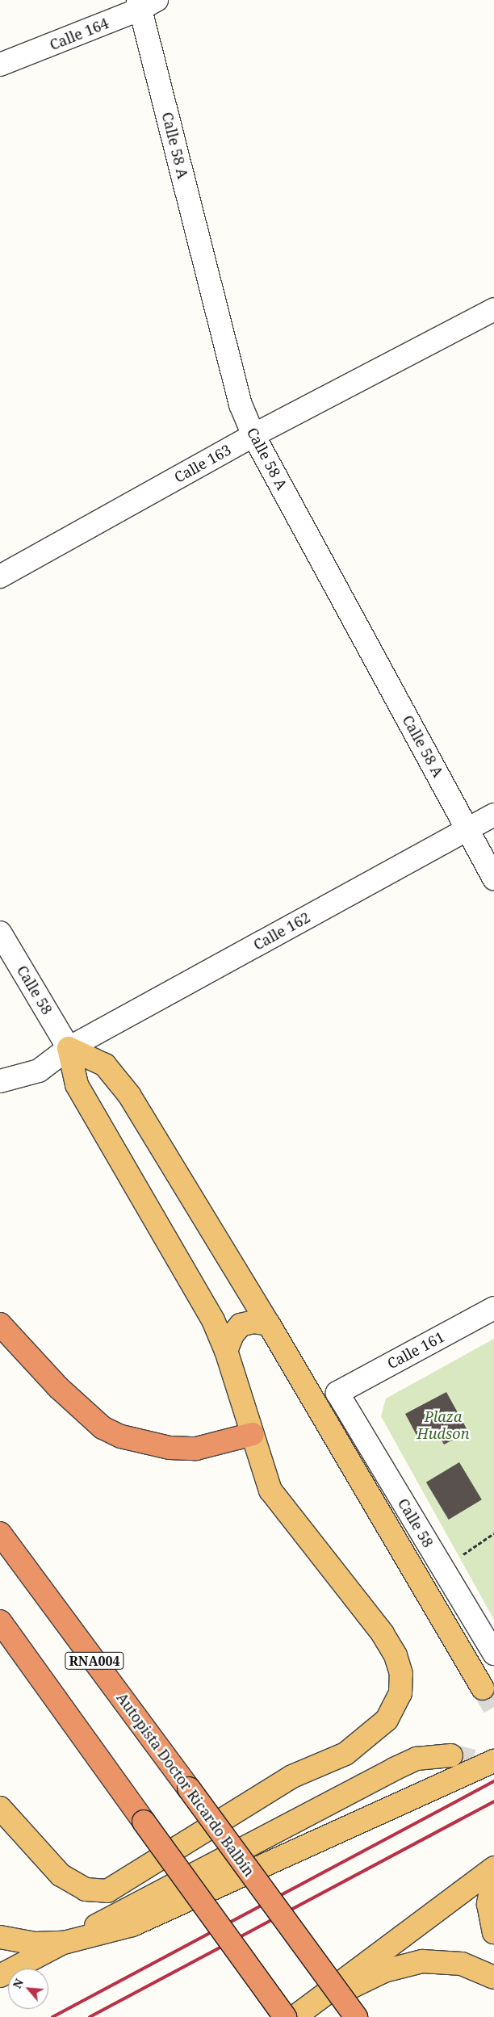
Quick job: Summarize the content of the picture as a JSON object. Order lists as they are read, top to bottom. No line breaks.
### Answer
{"streets":{"highway":["RNA004","Autopista Doctor Ricardo Balbín"],"street":["Calle 164","Calle 58 A","Calle 163","Calle 162","Calle 58","Calle 161"]},"crossings":[["Calle 164","Calle 58 A"],["Calle 58 A","Calle 163"],["Calle 58 A","Calle 162"],["Calle 162","Calle 58"],["Calle 58","Calle 161"]],"parks":["Plaza Hudson"],"north":"top left"}
